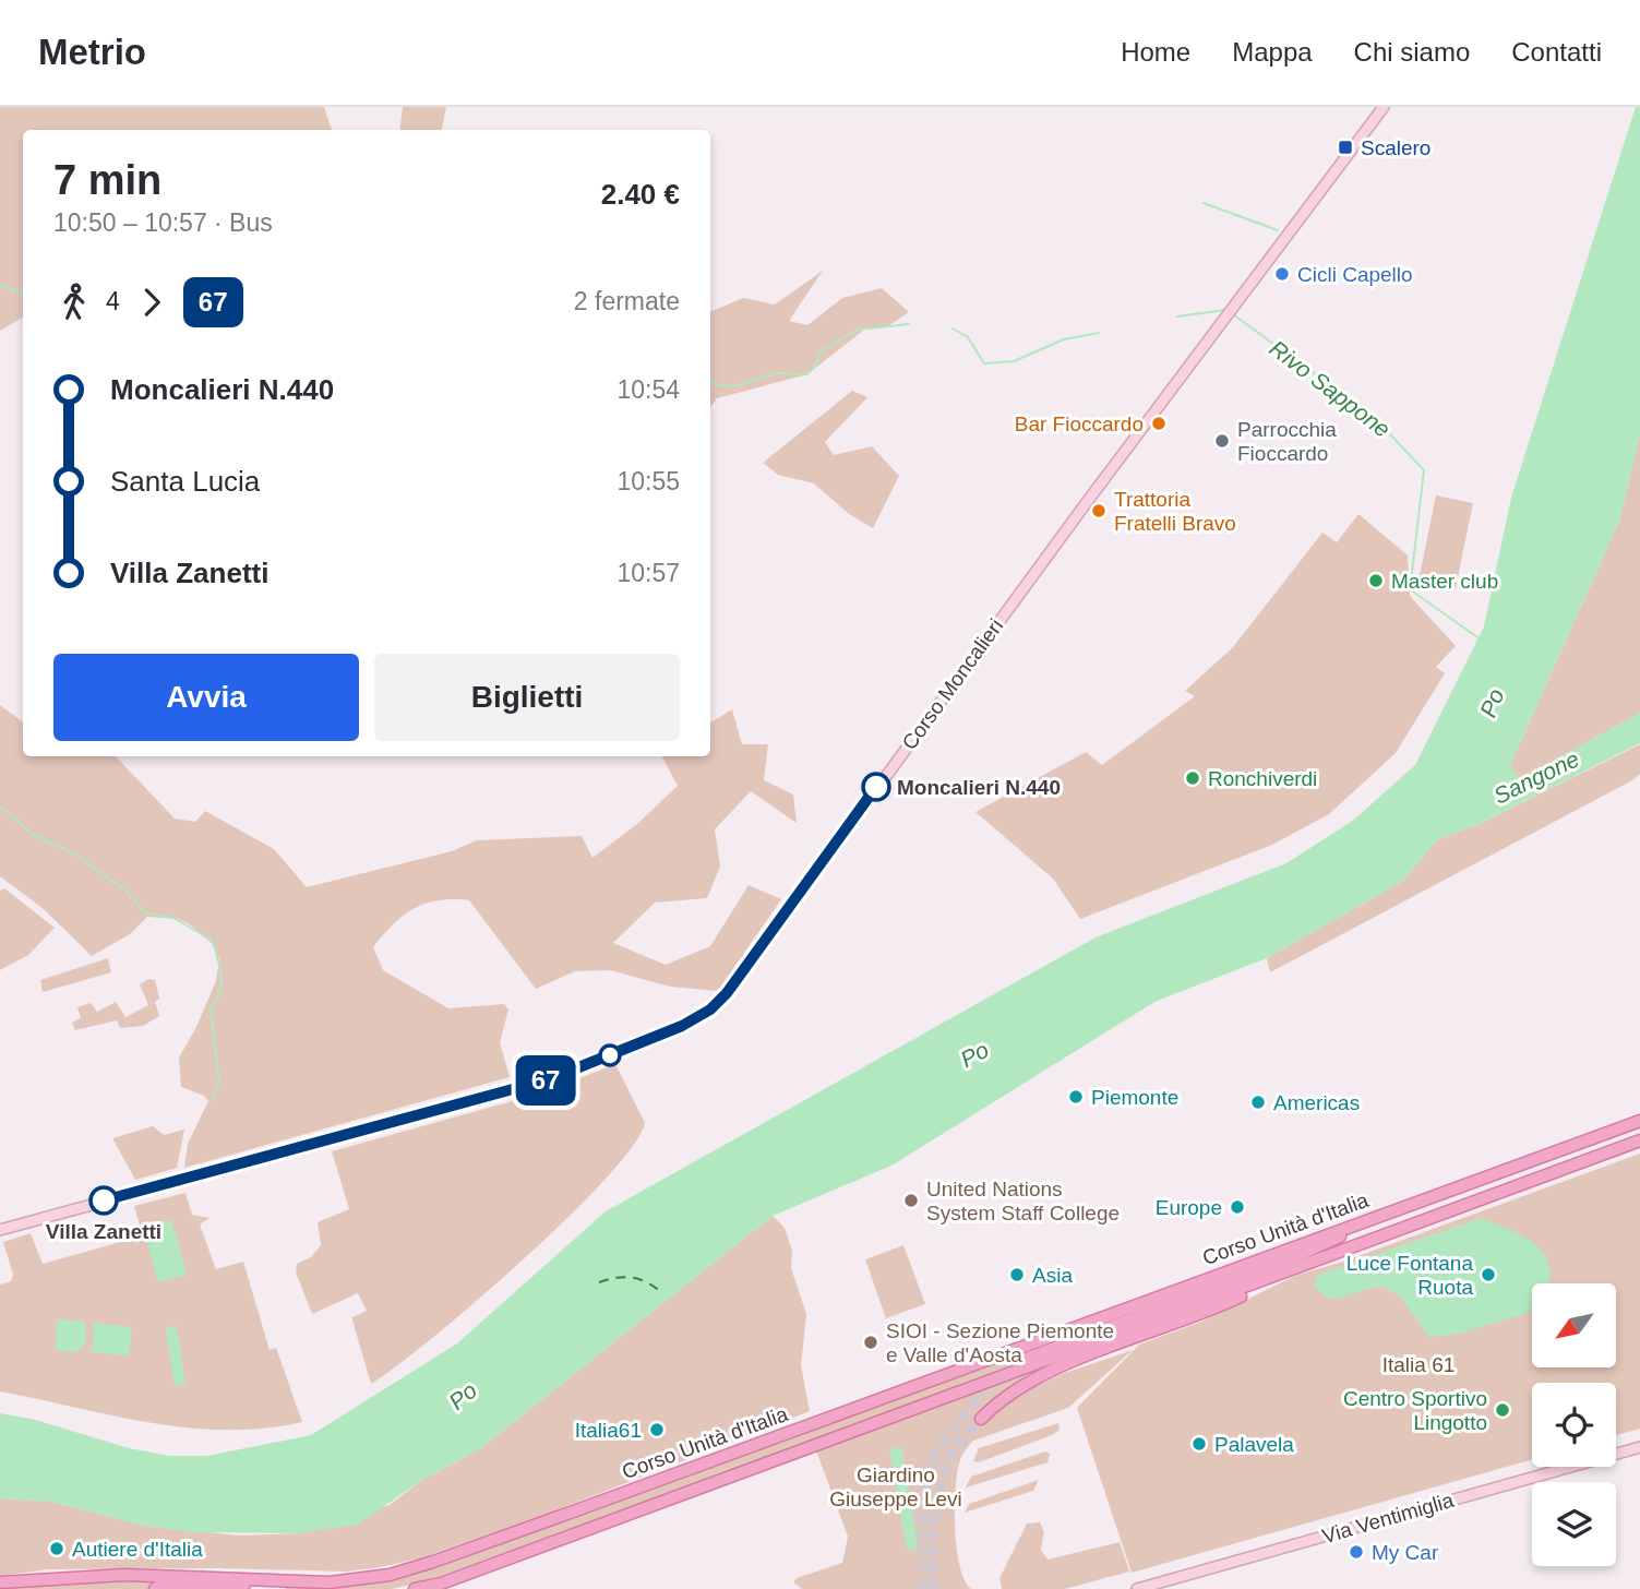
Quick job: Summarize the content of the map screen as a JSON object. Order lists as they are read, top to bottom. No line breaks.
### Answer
{"streets":{"main road":["Corso Moncalieri","Corso Unità d'Italia","Via Ventimiglia"]},"water":["Rivo Sappone","Po","Sangone"],"parks":["Italia 61","Giardino Giuseppe Levi"],"places":{"transit":["Scalero"],"other":["Cicli Capello","Bar Fioccardo","Parrocchia Fioccardo","Trattoria Fratelli Bravo","Master club","Ronchiverdi","Moncalieri N.440","Piemonte","Americas","Villa Zanetti","United Nations System Staff College","Europe","Asia","Luce Fontana Ruota","SIOI - Sezione Piemonte e Valle d'Aosta","Centro Sportivo Lingotto","Italia61","Palavela","Autiere d'Italia","My Car"]},"lines":["bus line 67"],"north":"bottom left","page":{"header":"Metrio","nav":["Home","Mappa","Chi siamo","Contatti"],"on_map":"67","heading":["7 min","10:50 – 10:57 · Bus","2.40 €"],"legs":["4","67","2 fermate"],"list":[{"name":"Moncalieri N.440","value":"10:54"},{"name":"Santa Lucia","value":"10:55"},{"name":"Villa Zanetti","value":"10:57"}],"buttons":["Avvia","Biglietti"]}}
